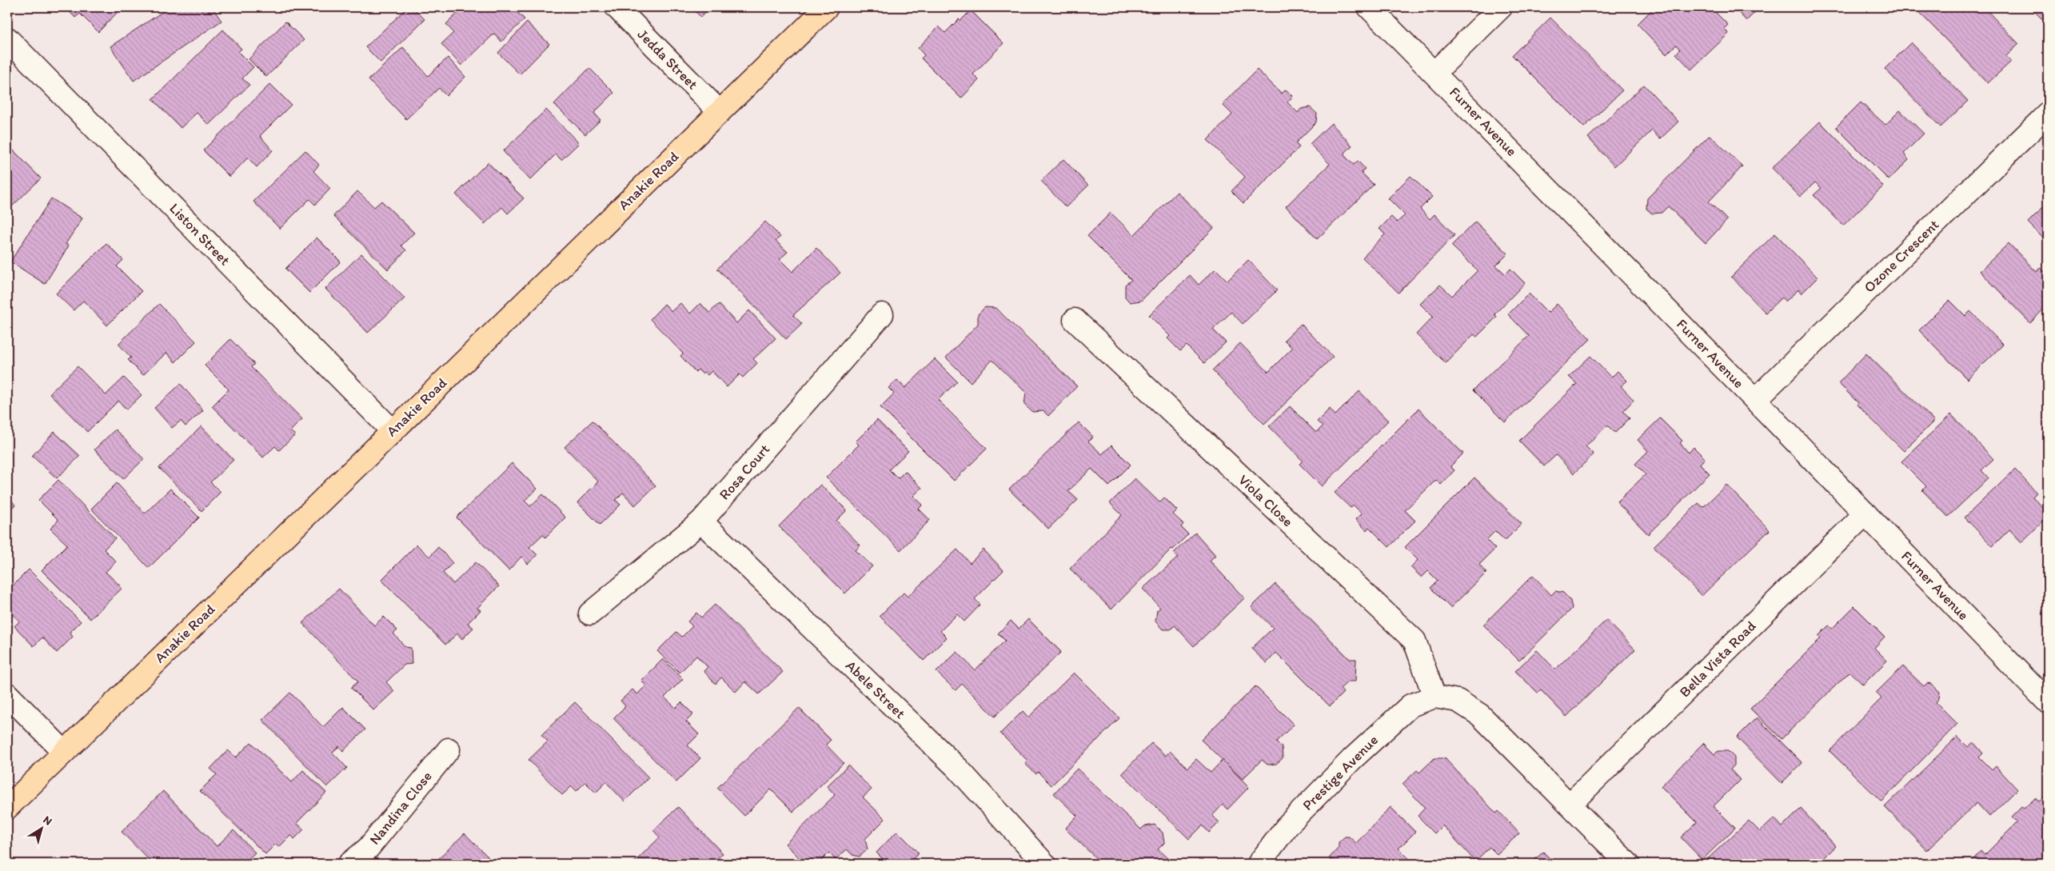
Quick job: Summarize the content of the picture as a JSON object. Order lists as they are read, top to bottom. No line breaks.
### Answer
{"streets":{"main road":["Anakie Road"],"street":["Jedda Street","Furner Avenue","Liston Street","Ozone Crescent","Rosa Court","Viola Close","Bella Vista Road","Abele Street","Prestige Avenue","Nandina Close"]},"crossings":[["Jedda Street","Anakie Road"],["Furner Avenue","Ozone Crescent"],["Furner Avenue","Bella Vista Road"],["Anakie Road","Liston Street"],["Rosa Court","Abele Street"],["Viola Close","Prestige Avenue"]],"north":"top right"}
